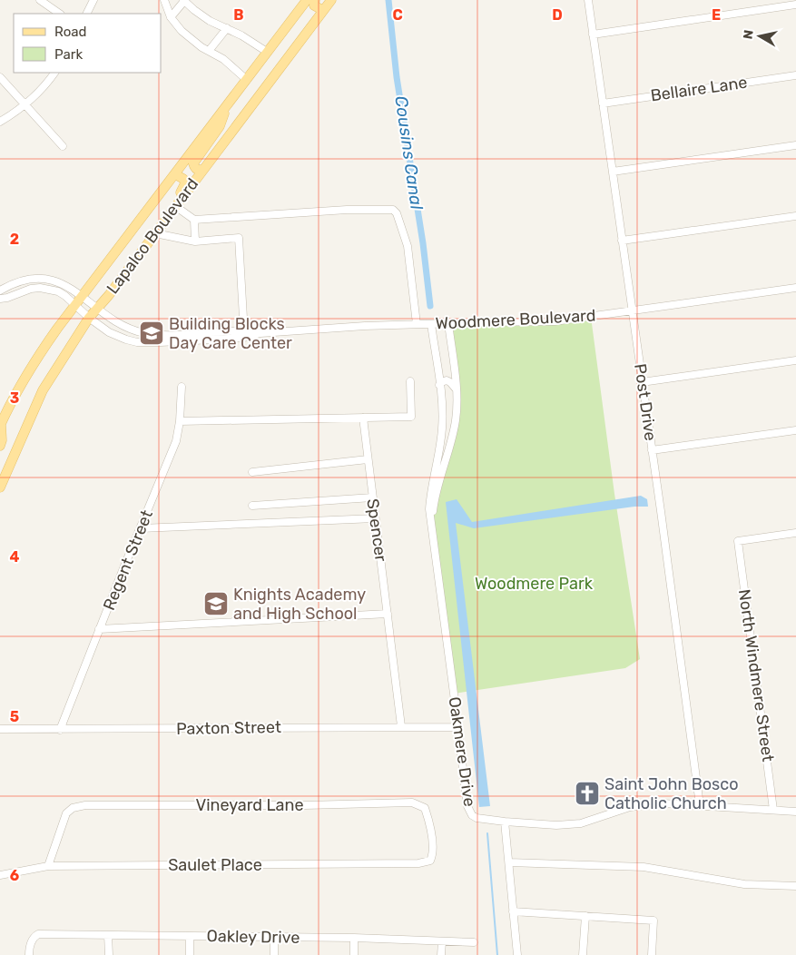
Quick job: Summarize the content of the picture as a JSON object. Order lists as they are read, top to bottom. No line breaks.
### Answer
{"streets":{"main road":["Lapalco Boulevard"],"street":["Bellaire Lane","Woodmere Boulevard","Post Drive","Spencer","Regent Street","North Windmere Street","Paxton Street","Oakmere Drive","Vineyard Lane","Saulet Place","Oakley Drive"]},"crossings":[["Bellaire Lane","Post Drive"],["Lapalco Boulevard","Woodmere Boulevard"],["Woodmere Boulevard","Post Drive"],["Woodmere Boulevard","Oakmere Drive"],["Post Drive","Oakmere Drive"],["Spencer","Paxton Street"],["Regent Street","Paxton Street"],["North Windmere Street","Oakmere Drive"],["Paxton Street","Oakmere Drive"],["Vineyard Lane","Saulet Place"]],"water":["Cousins Canal"],"parks":["Woodmere Park"],"places":{"school or university":["Building Blocks Day Care Center","Knights Academy and High School"],"church":["Saint John Bosco Catholic Church"]},"legend":["Road","Park"],"north":"left","grid":{"columns":["B","C","D","E"],"rows":["2","3","4","5","6"]}}
